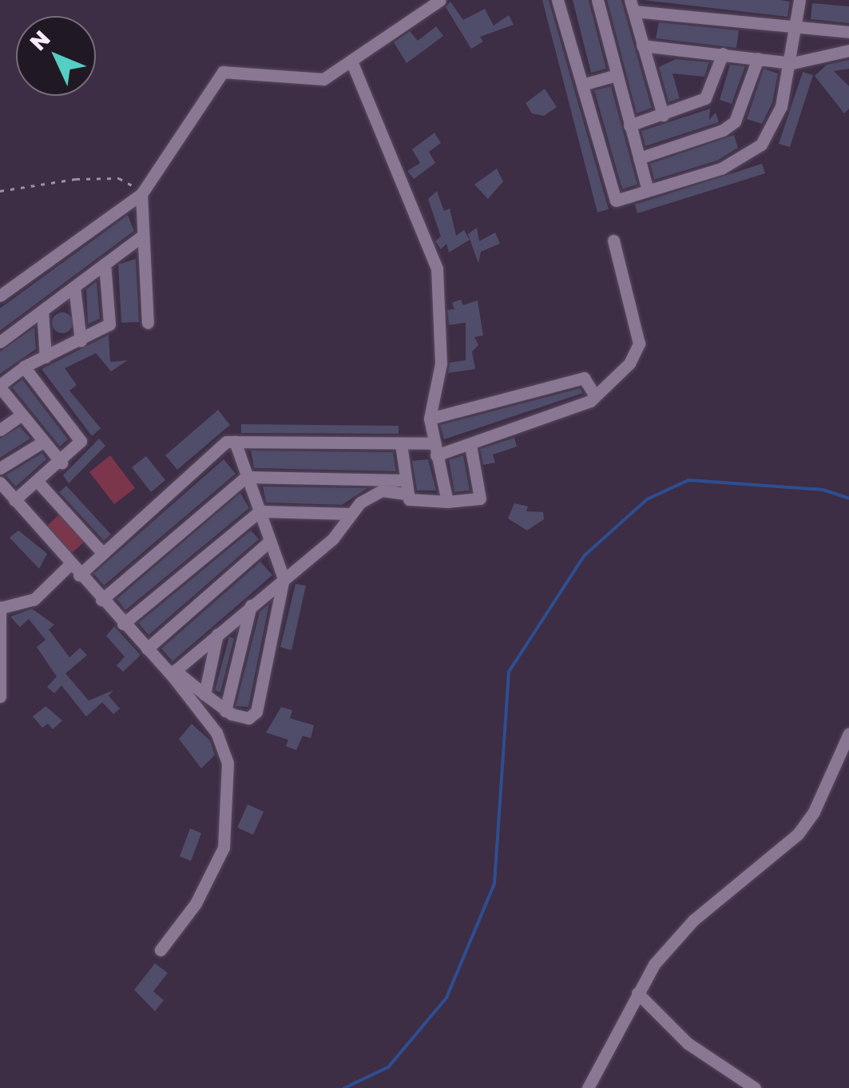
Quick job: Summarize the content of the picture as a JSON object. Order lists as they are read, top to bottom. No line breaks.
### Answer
{"north":"top left"}
